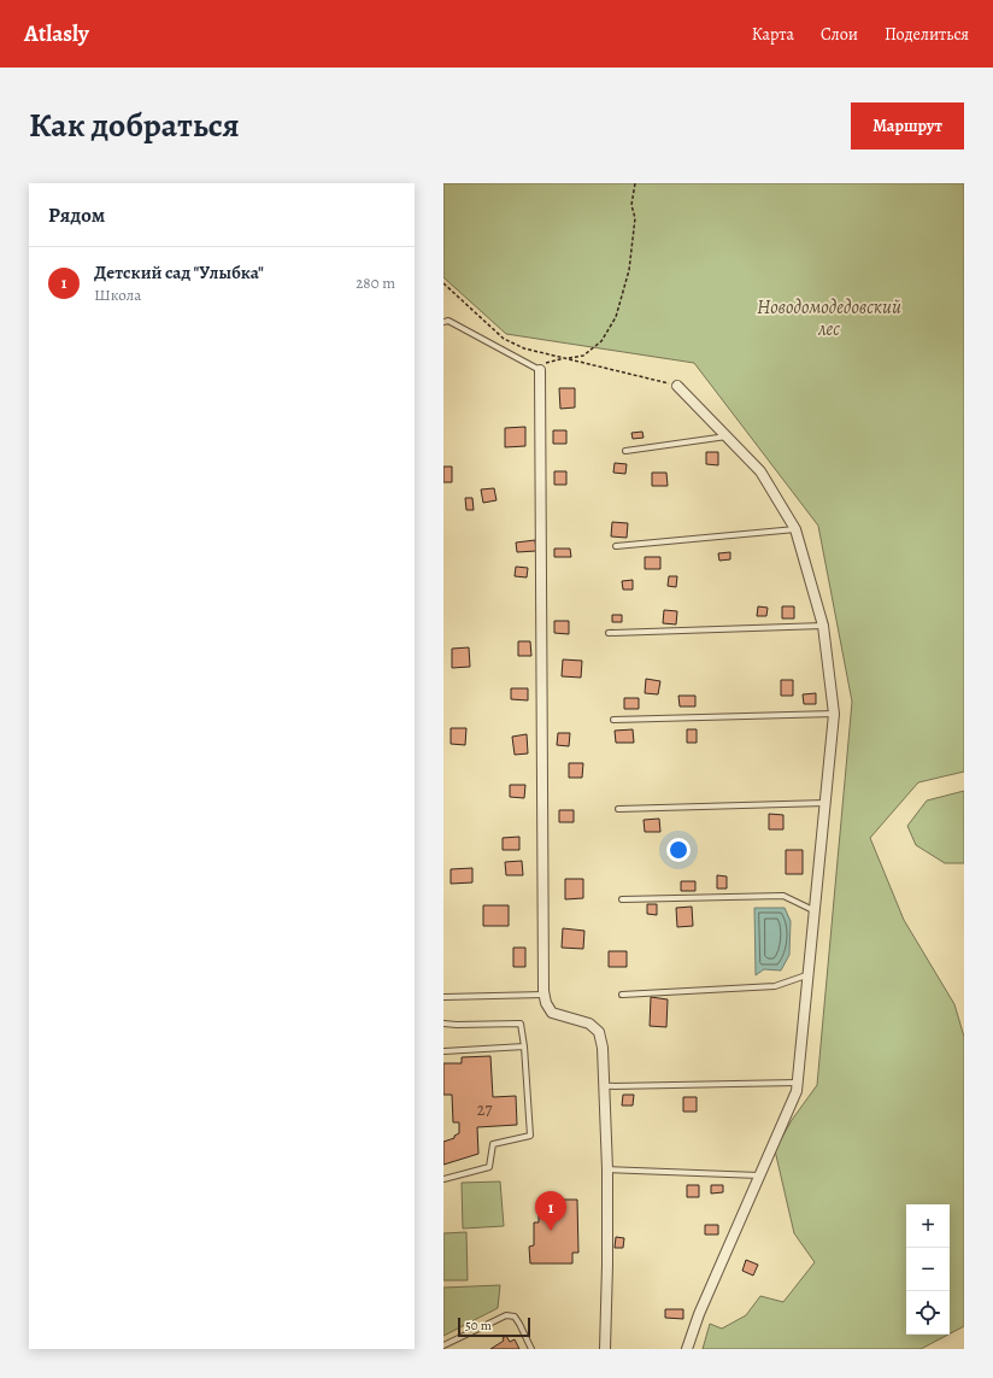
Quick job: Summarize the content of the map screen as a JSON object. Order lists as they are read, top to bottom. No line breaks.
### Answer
{"parks":["Новодомодедовский лес"],"house_numbers":["27"],"scale_bar":"50 m","page":{"header":"Atlasly","nav":["Карта","Слои","Поделиться"],"title":"Как добраться","buttons":"Маршрут","heading":"Рядом","list":[{"mark":"1","name":"Детский сад \"Улыбка\"","note":"Школа","value":"280 m"}],"pins":"1","map_buttons":["+","−"],"scale":"50 m"}}
